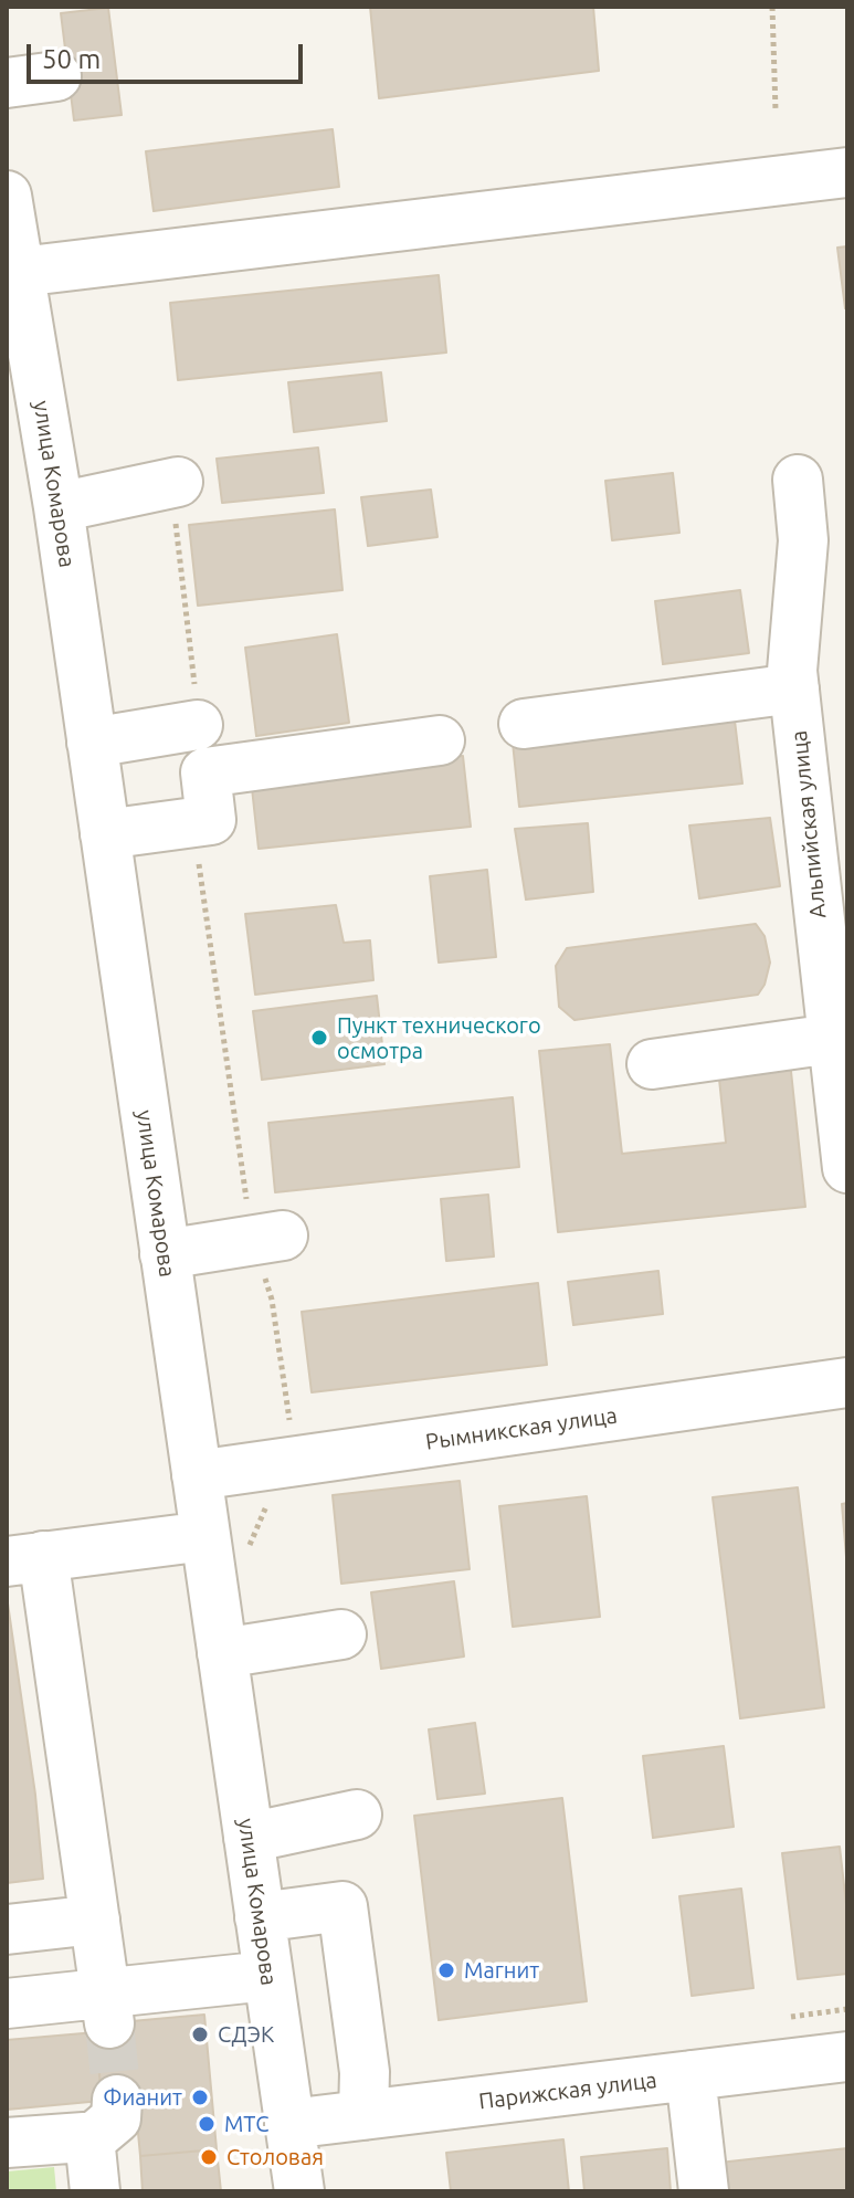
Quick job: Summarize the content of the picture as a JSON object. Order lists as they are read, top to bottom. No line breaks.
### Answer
{"streets":{"street":["улица Комарова","Альпийская улица","Рымникская улица","Парижская улица"]},"crossings":[["улица Комарова","Рымникская улица"],["улица Комарова","Парижская улица"]],"places":["Пункт технического осмотра","Магнит","СДЭК","Фианит","МТС","Столовая"],"scale_bar":"50 m"}
